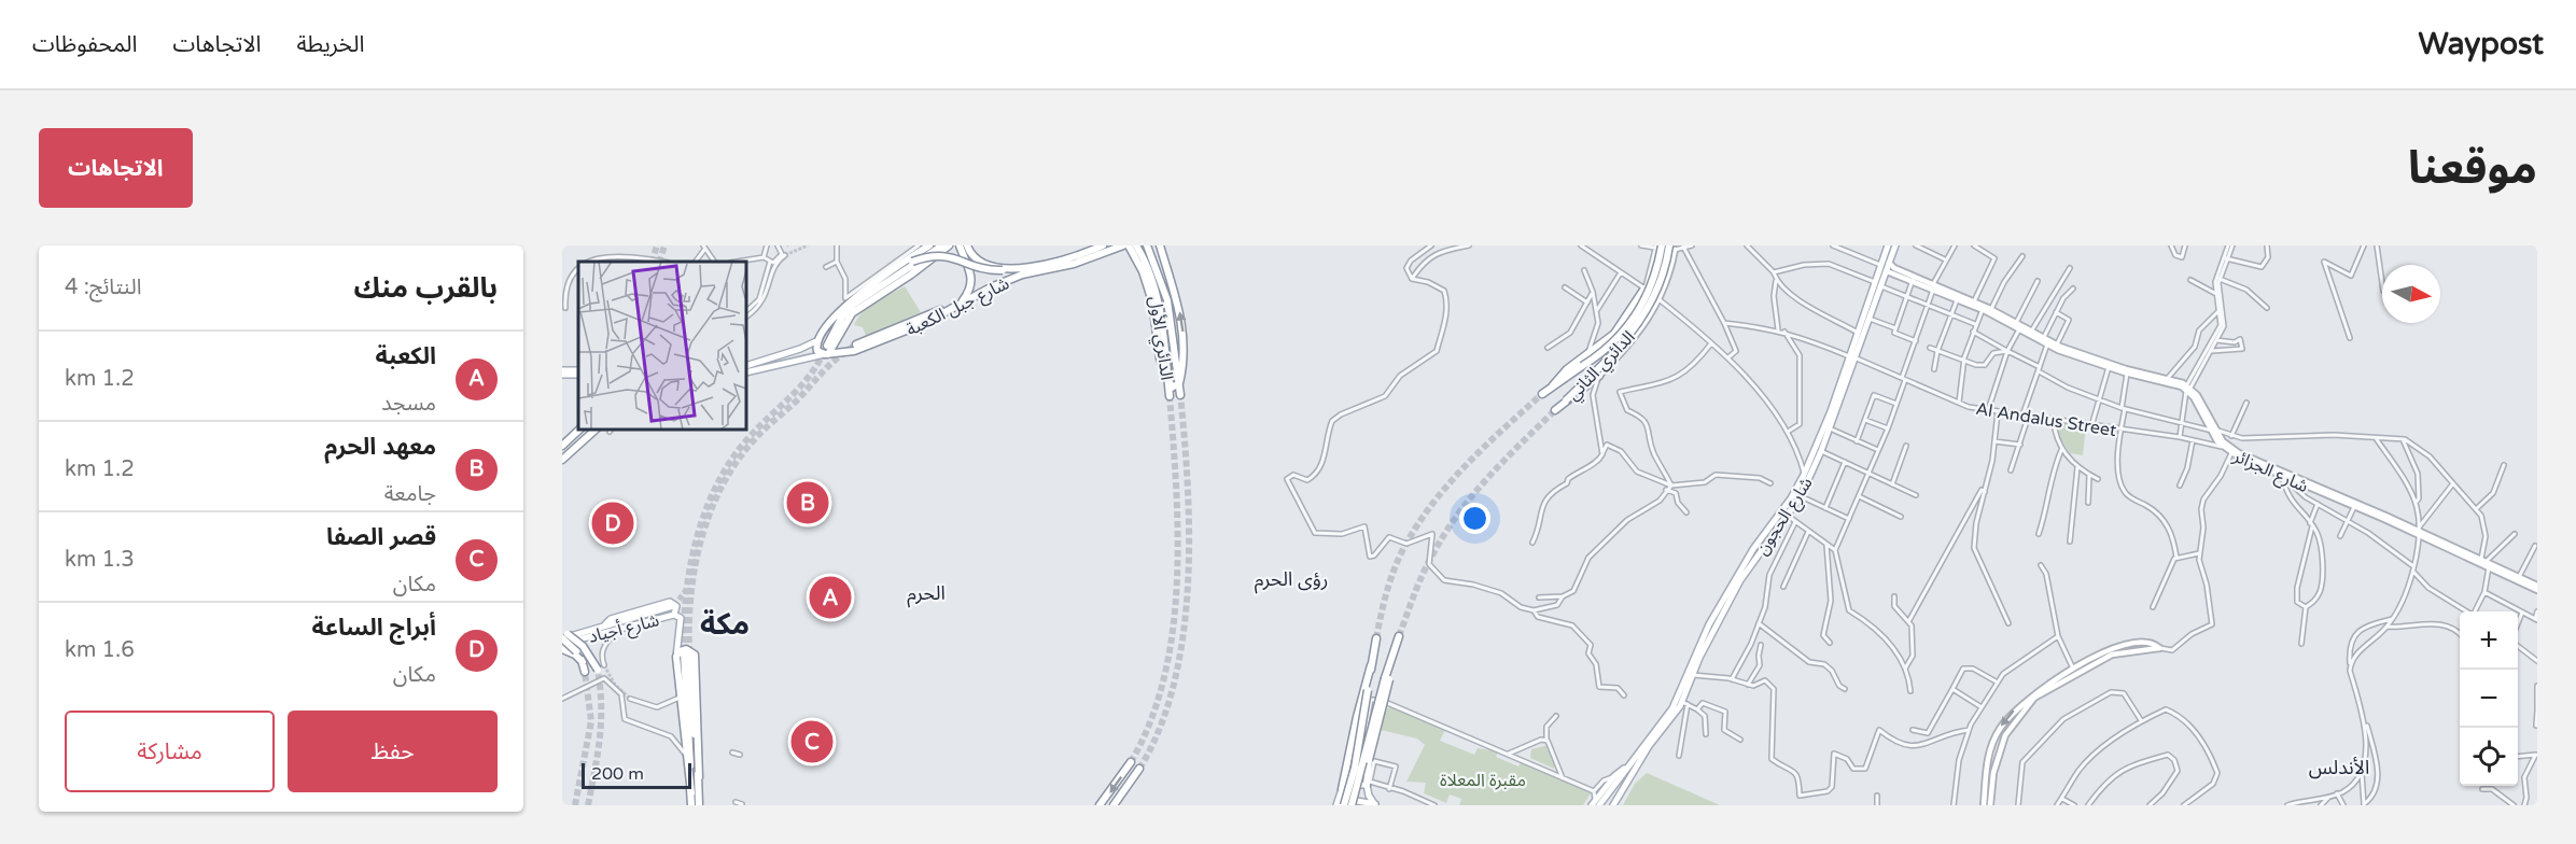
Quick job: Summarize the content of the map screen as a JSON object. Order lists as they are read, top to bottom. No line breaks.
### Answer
{"streets":{"highway":["شارع جبل الكعبة","الدائري الأول","الدائري الثاني"],"main road":["شارع الحجون","شارع أجياد"],"street":["Al Andalus Street","شارع الجزائر"]},"crossings":[["Al Andalus Street","شارع الجزائر"],["Al Andalus Street","شارع الحجون"]],"districts":["رؤى الحرم","الحرم","مكة","الأندلس"],"parks":["مقبرة المعلاة"],"scale_bar":"200 m","north":"right","page":{"header":"Waypost","nav":["الخريطة","الاتجاهات","المحفوظات"],"title":"موقعنا","buttons":["الاتجاهات",["حفظ","مشاركة"]],"heading":["بالقرب منك","النتائج: 4"],"list":[{"mark":"A","name":"الكعبة","note":"مسجد","value":"1.2 km"},{"mark":"B","name":"معهد الحرم","note":"جامعة","value":"1.2 km"},{"mark":"C","name":"قصر الصفا","note":"مكان","value":"1.3 km"},{"mark":"D","name":"أبراج الساعة","note":"مكان","value":"1.6 km"}],"pins":["B","D","A","C"],"map_buttons":["+","−"],"scale":"200 m"}}
